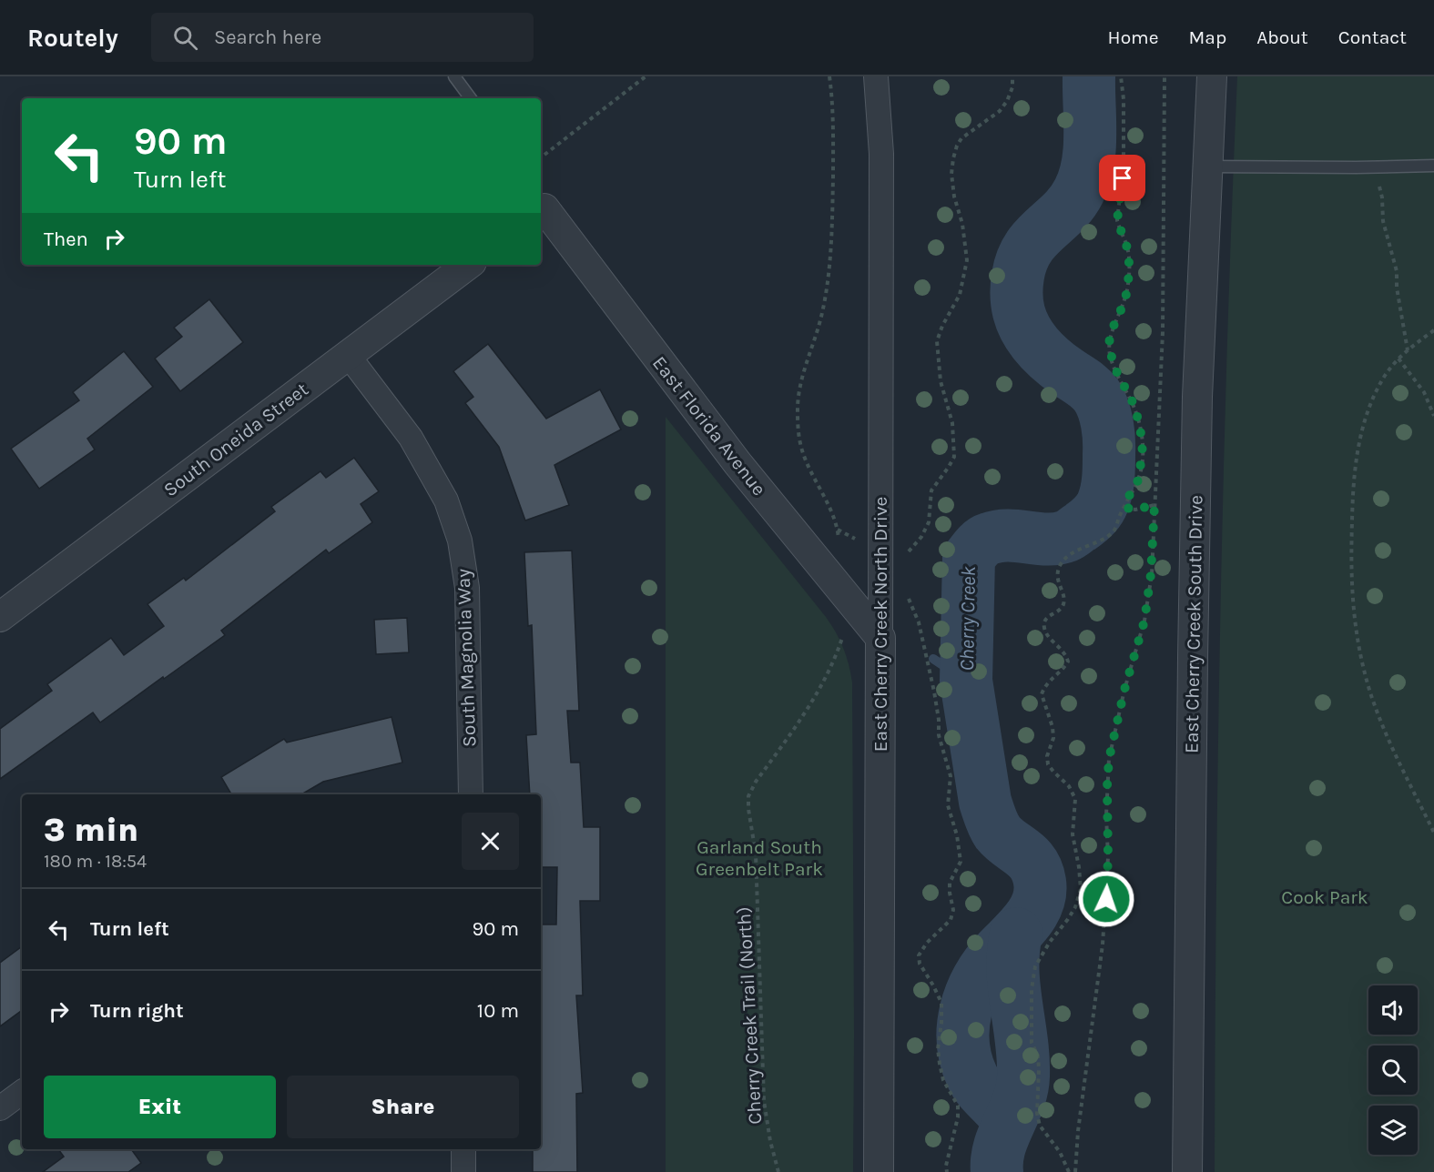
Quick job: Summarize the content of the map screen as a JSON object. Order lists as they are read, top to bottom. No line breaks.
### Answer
{"streets":{"street":["East Florida Avenue","South Oneida Street","East Cherry Creek North Drive","East Cherry Creek South Drive","South Magnolia Way"],"path":["Cherry Creek Trail (North)"]},"crossings":[["East Florida Avenue","East Cherry Creek North Drive"],["East Florida Avenue","Cherry Creek Trail (North)"],["South Oneida Street","South Magnolia Way"]],"water":["Cherry Creek"],"parks":["Garland South Greenbelt Park","Cook Park"],"page":{"header":"Routely","search":"Search here","nav":["Home","Map","About","Contact"],"turn":["90 m","Turn left"],"then":"Then","heading":["3 min","180 m · 18:54"],"list":[{"name":"Turn left","value":"90 m"},{"name":"Turn right","value":"10 m"}],"buttons":["Exit","Share"]}}
